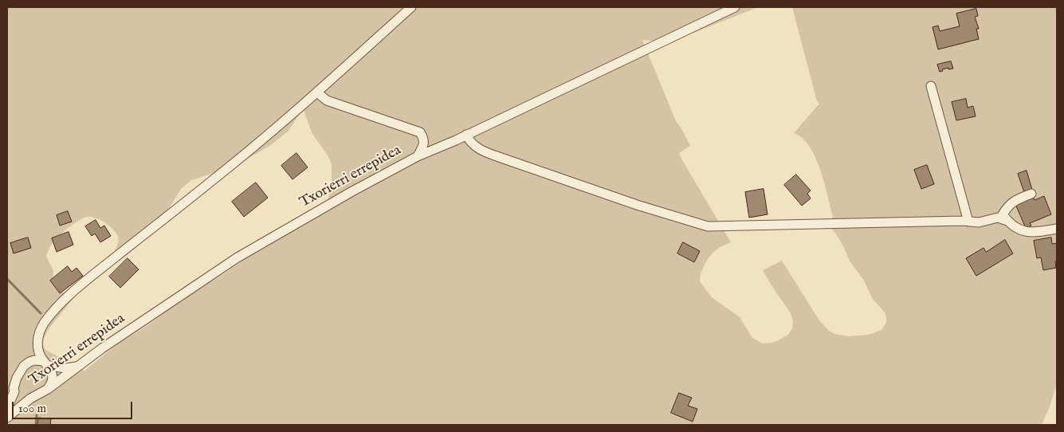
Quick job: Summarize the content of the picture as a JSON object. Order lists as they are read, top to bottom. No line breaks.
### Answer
{"streets":{"street":["Txorierri errepidea"]},"scale_bar":"100 m"}
